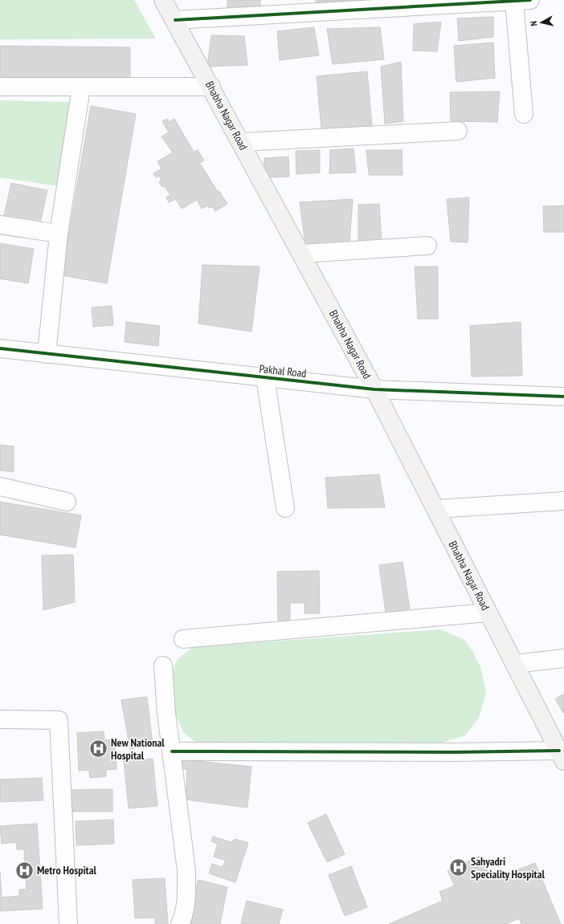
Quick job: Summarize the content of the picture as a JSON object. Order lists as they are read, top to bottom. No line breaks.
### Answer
{"streets":{"main road":["Bhabha Nagar Road"],"street":["Pakhal Road"]},"crossings":[["Bhabha Nagar Road","Pakhal Road"]],"places":{"hospital":["New National Hospital","Sahyadri Speciality Hospital","Metro Hospital"]},"north":"left"}
